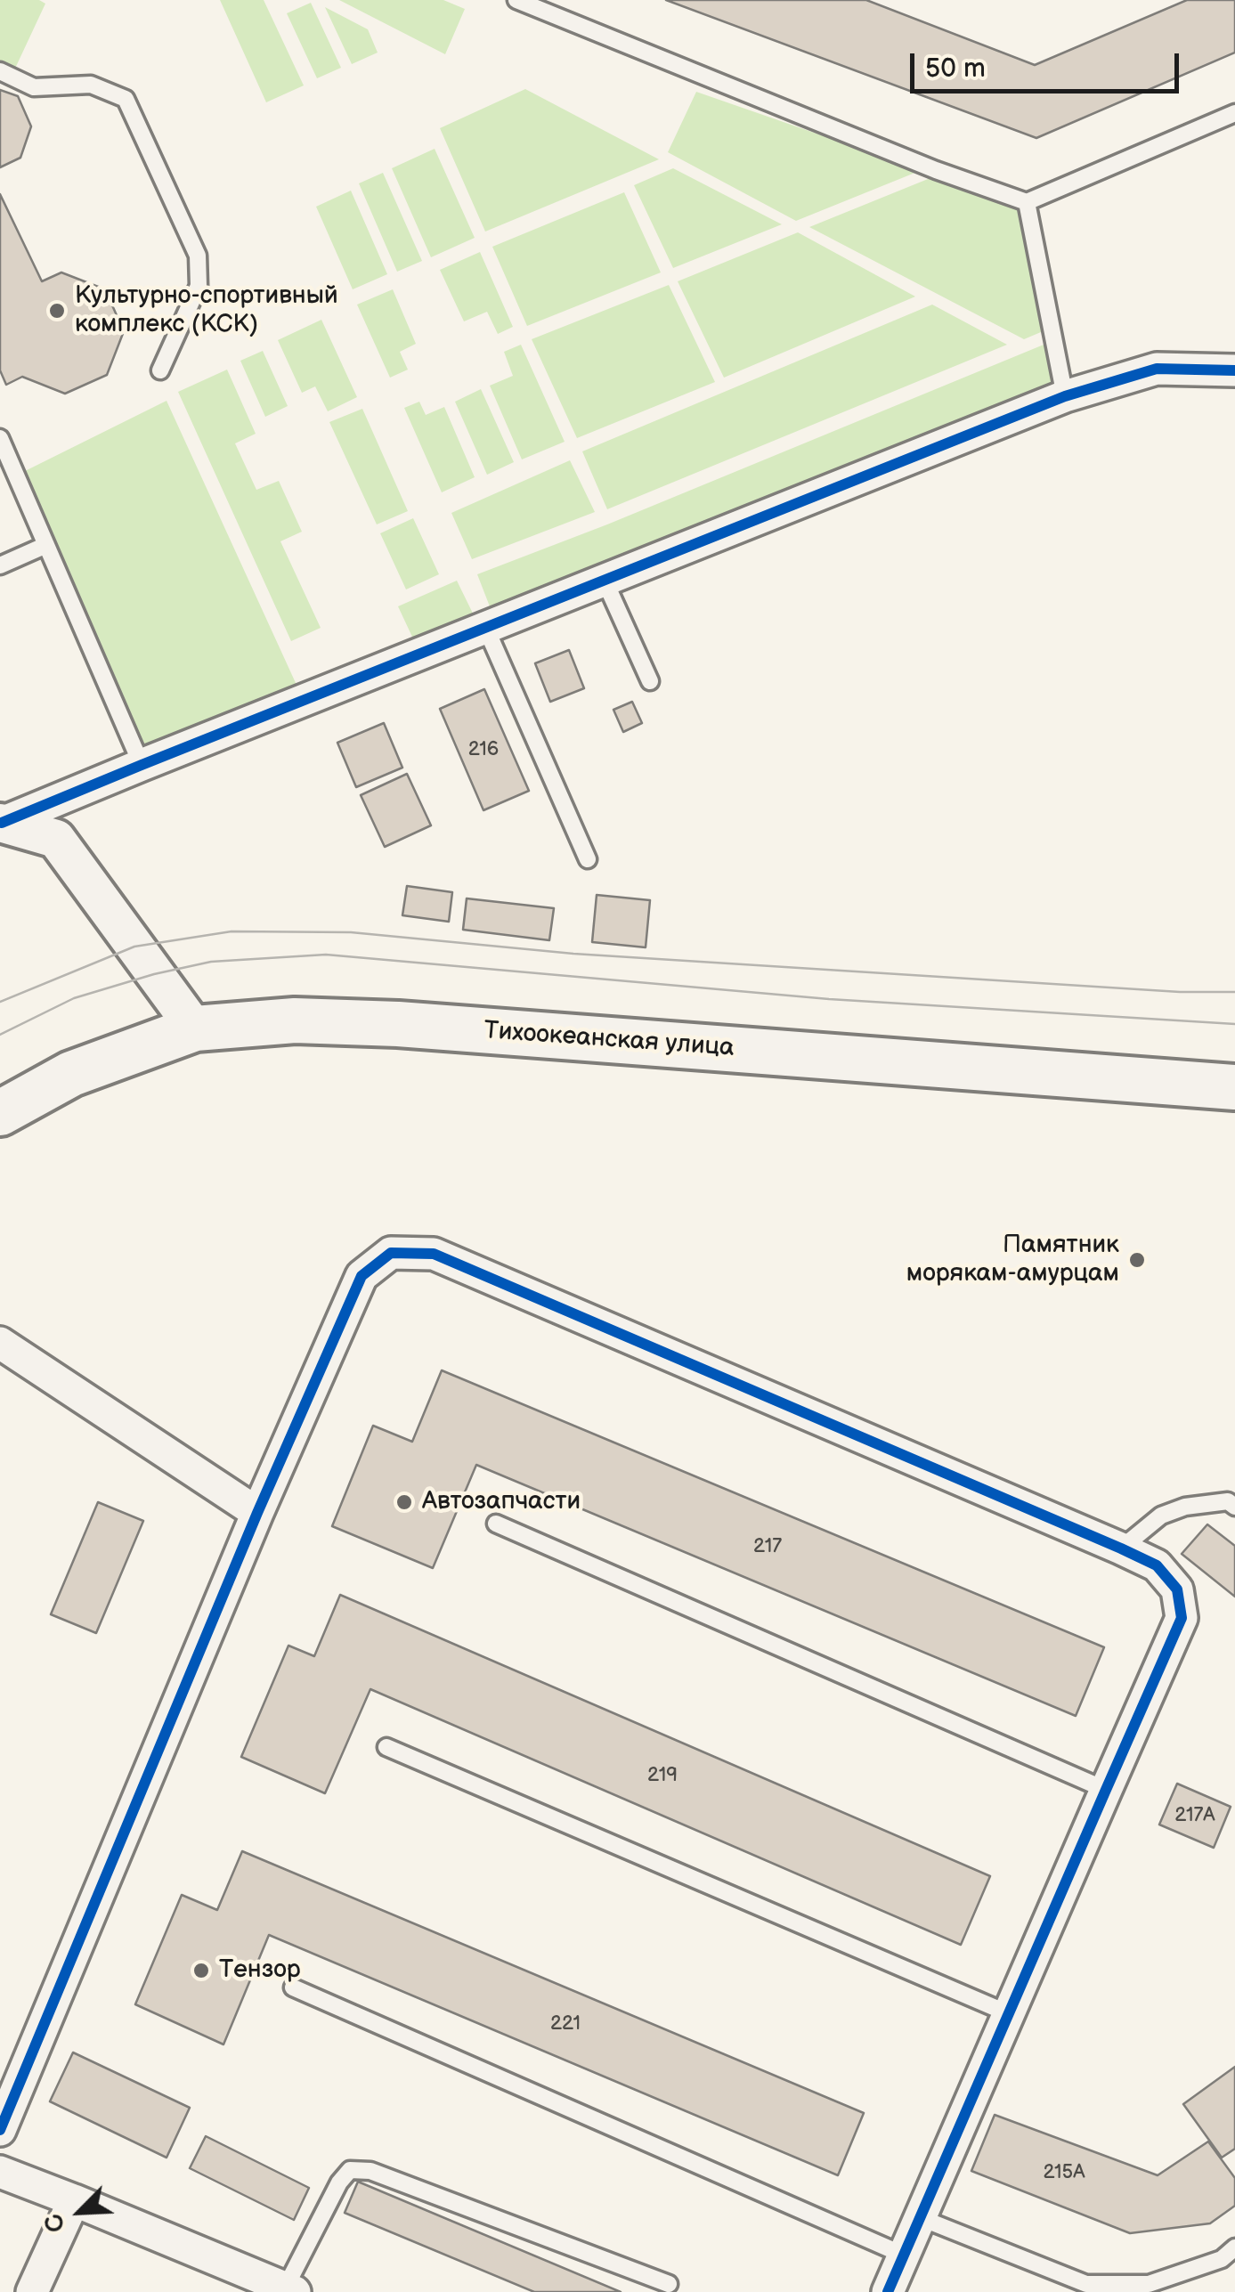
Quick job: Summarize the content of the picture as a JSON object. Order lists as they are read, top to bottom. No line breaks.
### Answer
{"streets":{"main road":["Тихоокеанская улица"]},"places":["Культурно-спортивный комплекс (КСК)","Памятник морякам-амурцам","Автозапчасти","Тензор"],"house_numbers":["216","217","219","217А","221","215А"],"scale_bar":"50 m","north":"bottom left"}
